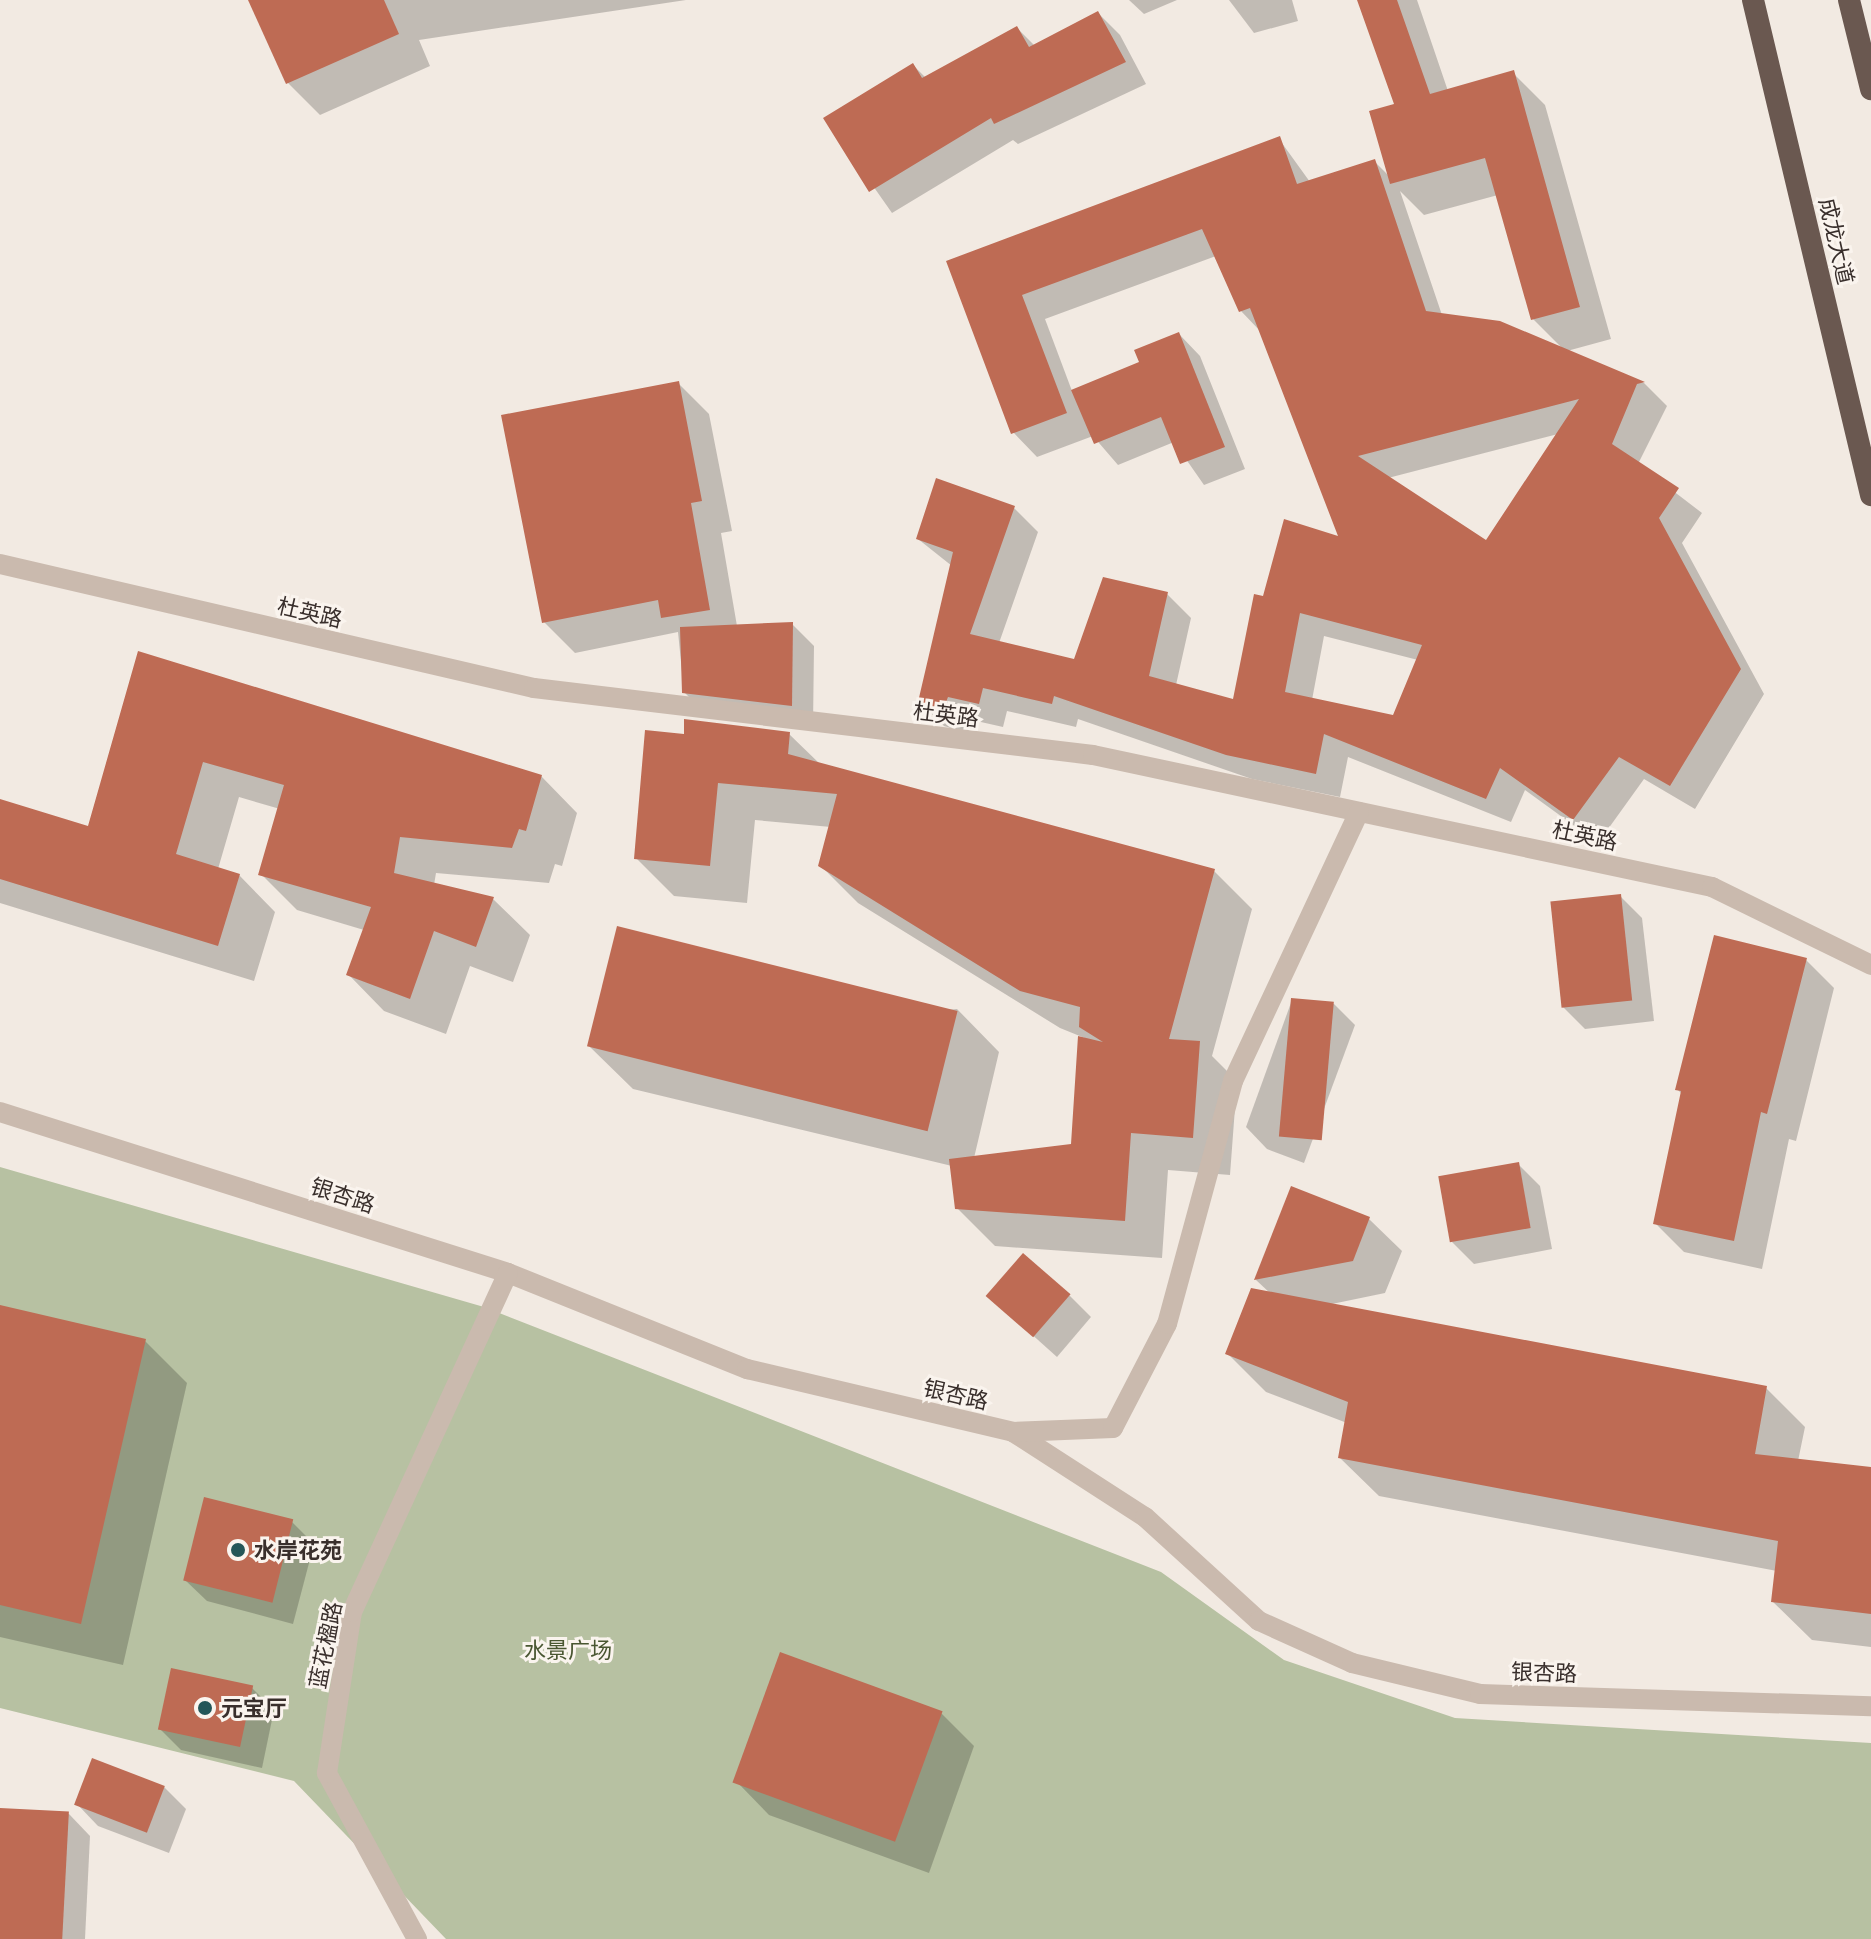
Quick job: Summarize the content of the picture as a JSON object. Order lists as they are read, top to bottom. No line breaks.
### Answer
{"streets":{"highway":["成龙大道"],"street":["杜英路","银杏路","蓝花楹路"]},"crossings":[["银杏路","蓝花楹路"]],"parks":["水景广场"],"places":["水岸花苑","元宝厅"]}
